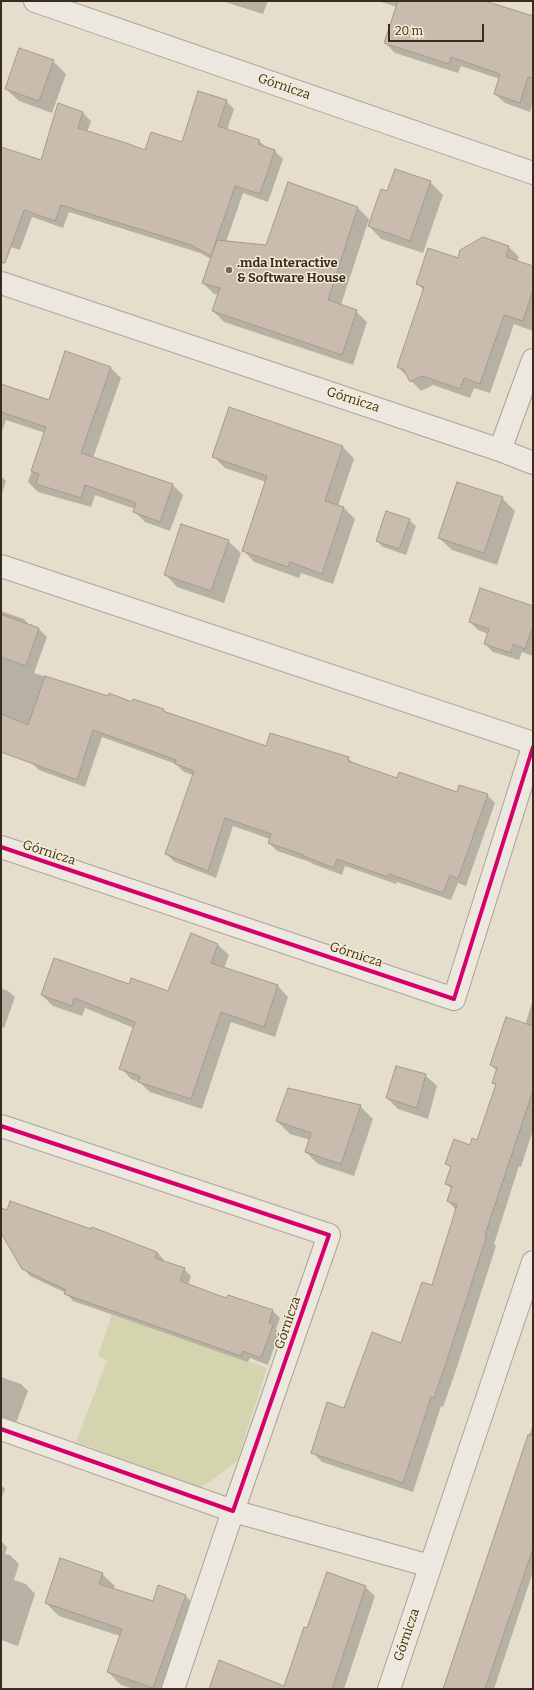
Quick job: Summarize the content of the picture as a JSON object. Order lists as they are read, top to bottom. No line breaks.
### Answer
{"streets":{"street":["Górnicza"]},"places":[".mda Interactive & Software House"],"scale_bar":"20 m"}
